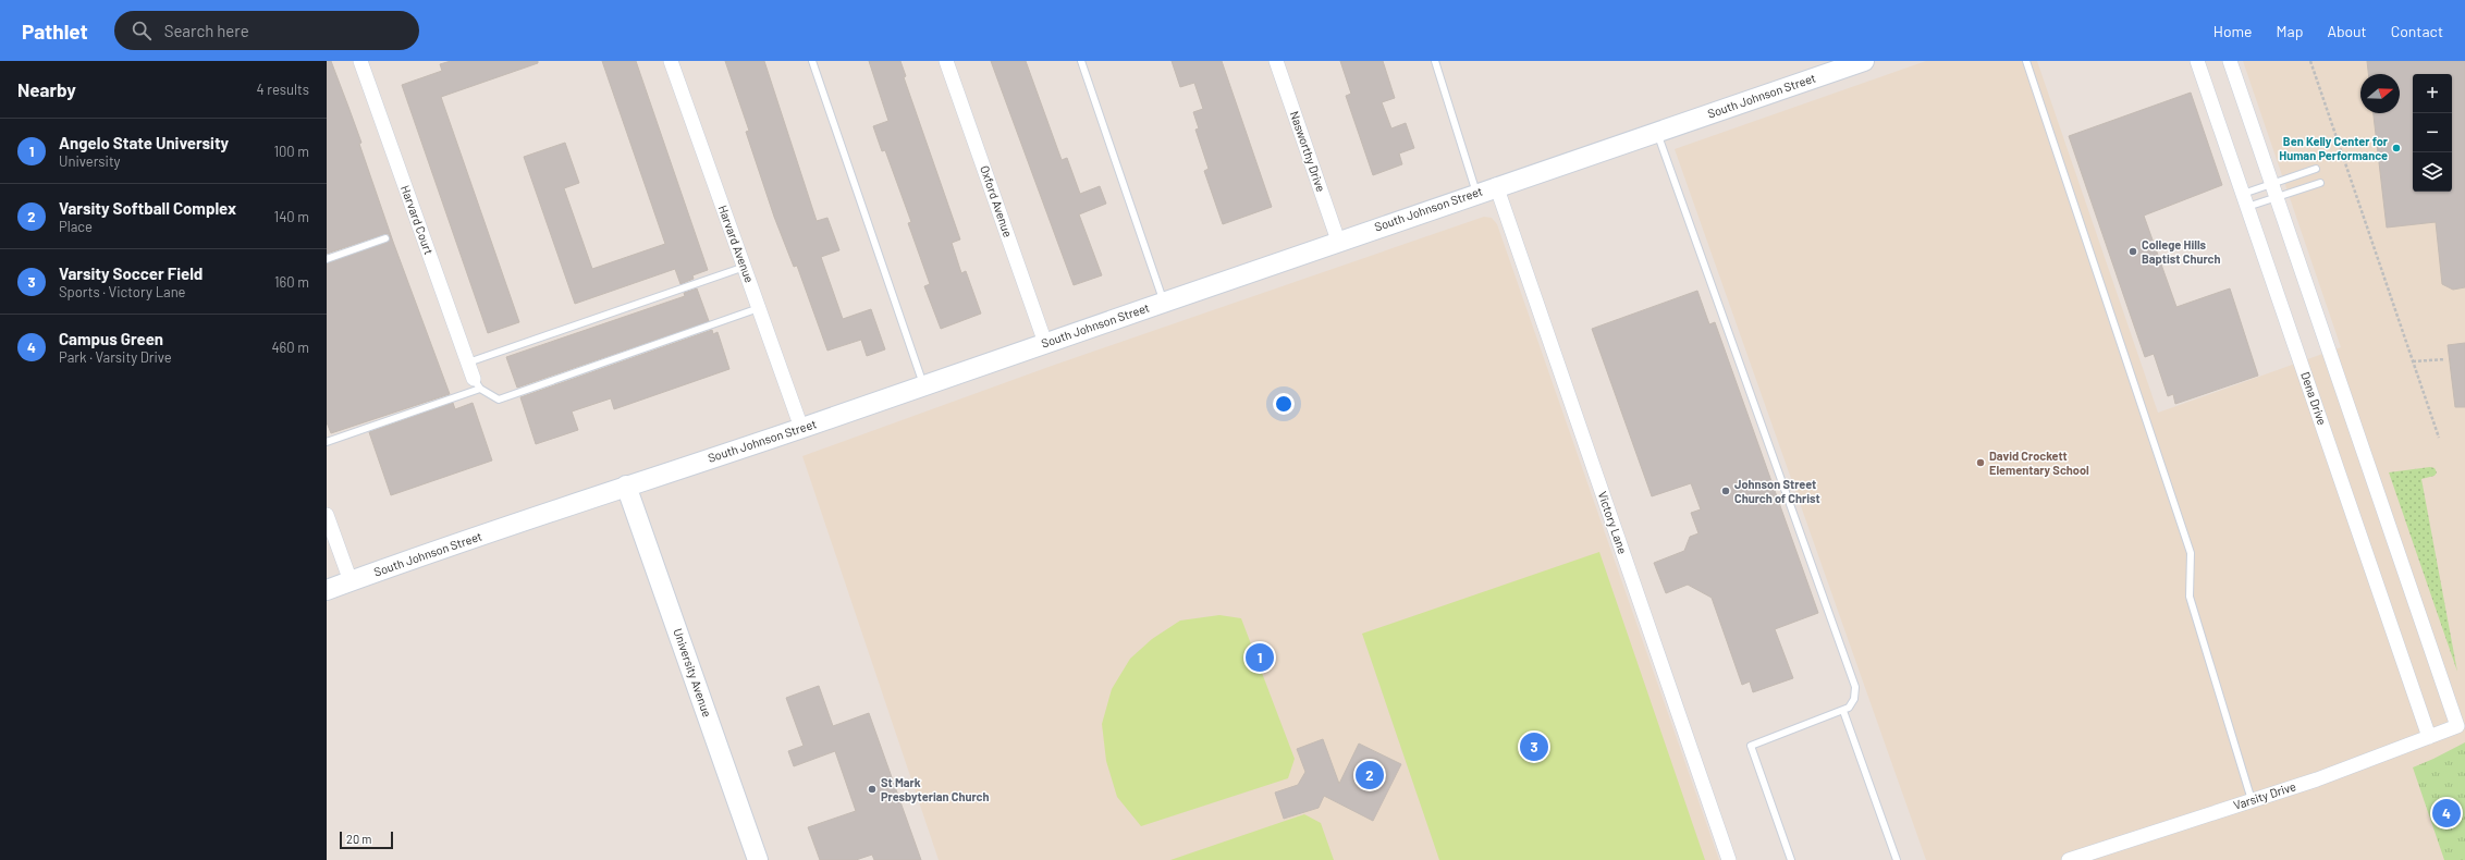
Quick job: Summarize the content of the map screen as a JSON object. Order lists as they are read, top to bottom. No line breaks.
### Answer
{"streets":{"main road":["South Johnson Street","University Avenue"],"street":["Nasworthy Drive","Oxford Avenue","Harvard Court","Harvard Avenue","Dena Drive","Victory Lane","Varsity Drive"]},"crossings":[["South Johnson Street","Nasworthy Drive"],["South Johnson Street","Oxford Avenue"],["South Johnson Street","Harvard Avenue"],["South Johnson Street","Victory Lane"],["South Johnson Street","University Avenue"],["Dena Drive","Varsity Drive"]],"places":["Ben Kelly Center for Human Performance","College Hills Baptist Church","David Crockett Elementary School","Johnson Street Church of Christ","St Mark Presbyterian Church"],"scale_bar":"20 m","north":"right","page":{"header":"Pathlet","search":"Search here","nav":["Home","Map","About","Contact"],"heading":["Nearby","4 results"],"map_buttons":["+","−"],"list":[{"mark":"1","name":"Angelo State University","note":"University","value":"100 m"},{"mark":"2","name":"Varsity Softball Complex","note":"Place","value":"140 m"},{"mark":"3","name":"Varsity Soccer Field","note":"Sports · Victory Lane","value":"160 m"},{"mark":"4","name":"Campus Green","note":"Park · Varsity Drive","value":"460 m"}],"pins":["1","3","2","4"],"scale":"20 m"}}
